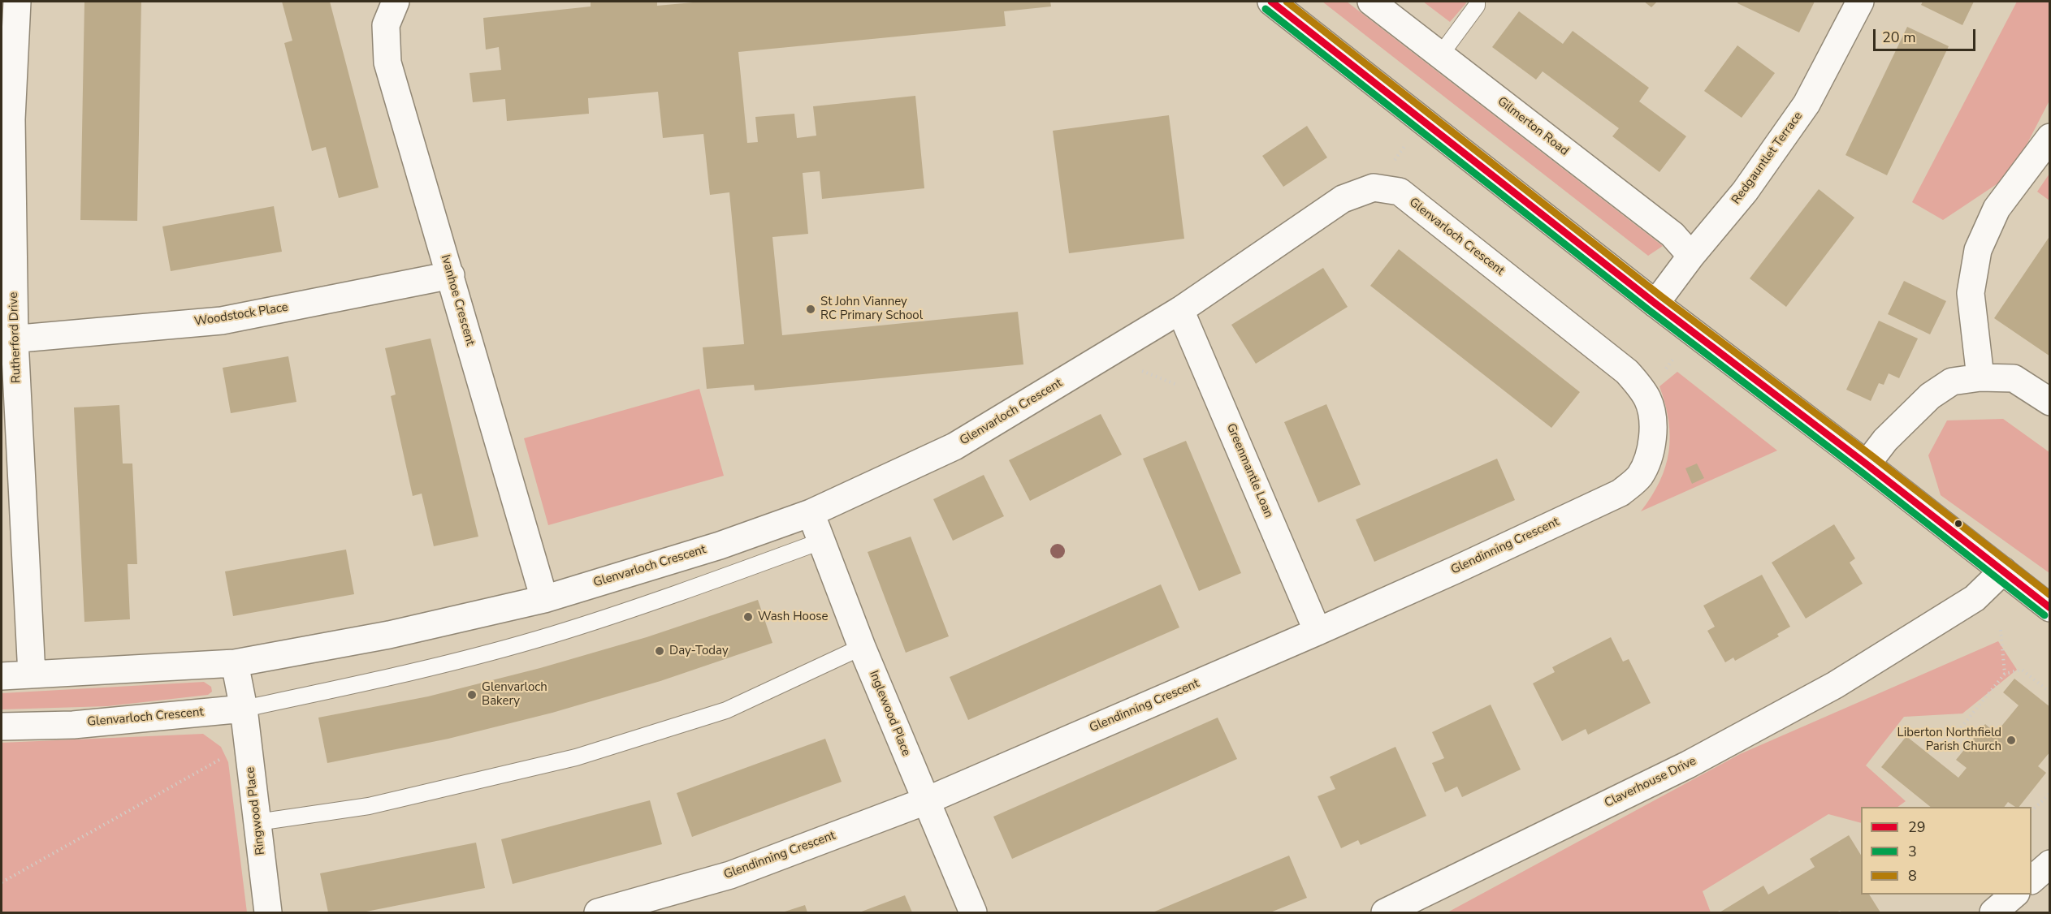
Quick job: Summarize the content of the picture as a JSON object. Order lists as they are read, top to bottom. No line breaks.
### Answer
{"streets":{"street":["Gilmerton Road","Redgauntlet Terrace","Glenvarloch Crescent","Ivanhoe Crescent","Woodstock Place","Rutherford Drive","Greenmantle Loan","Glendinning Crescent","Inglewood Place","Claverhouse Drive","Ringwood Place"]},"crossings":[["Gilmerton Road","Redgauntlet Terrace"],["Glenvarloch Crescent","Ivanhoe Crescent"],["Glenvarloch Crescent","Rutherford Drive"],["Glenvarloch Crescent","Greenmantle Loan"],["Glenvarloch Crescent","Glendinning Crescent"],["Glenvarloch Crescent","Inglewood Place"],["Glenvarloch Crescent","Ringwood Place"],["Ivanhoe Crescent","Woodstock Place"],["Woodstock Place","Rutherford Drive"],["Greenmantle Loan","Glendinning Crescent"],["Glendinning Crescent","Inglewood Place"]],"places":["St John Vianney RC Primary School","Wash Hoose","Day-Today","Glenvarloch Bakery","Liberton Northfield Parish Church"],"lines":["transit line 29","transit line 8","transit line 3"],"legend":["29","3","8"],"scale_bar":"20 m"}
